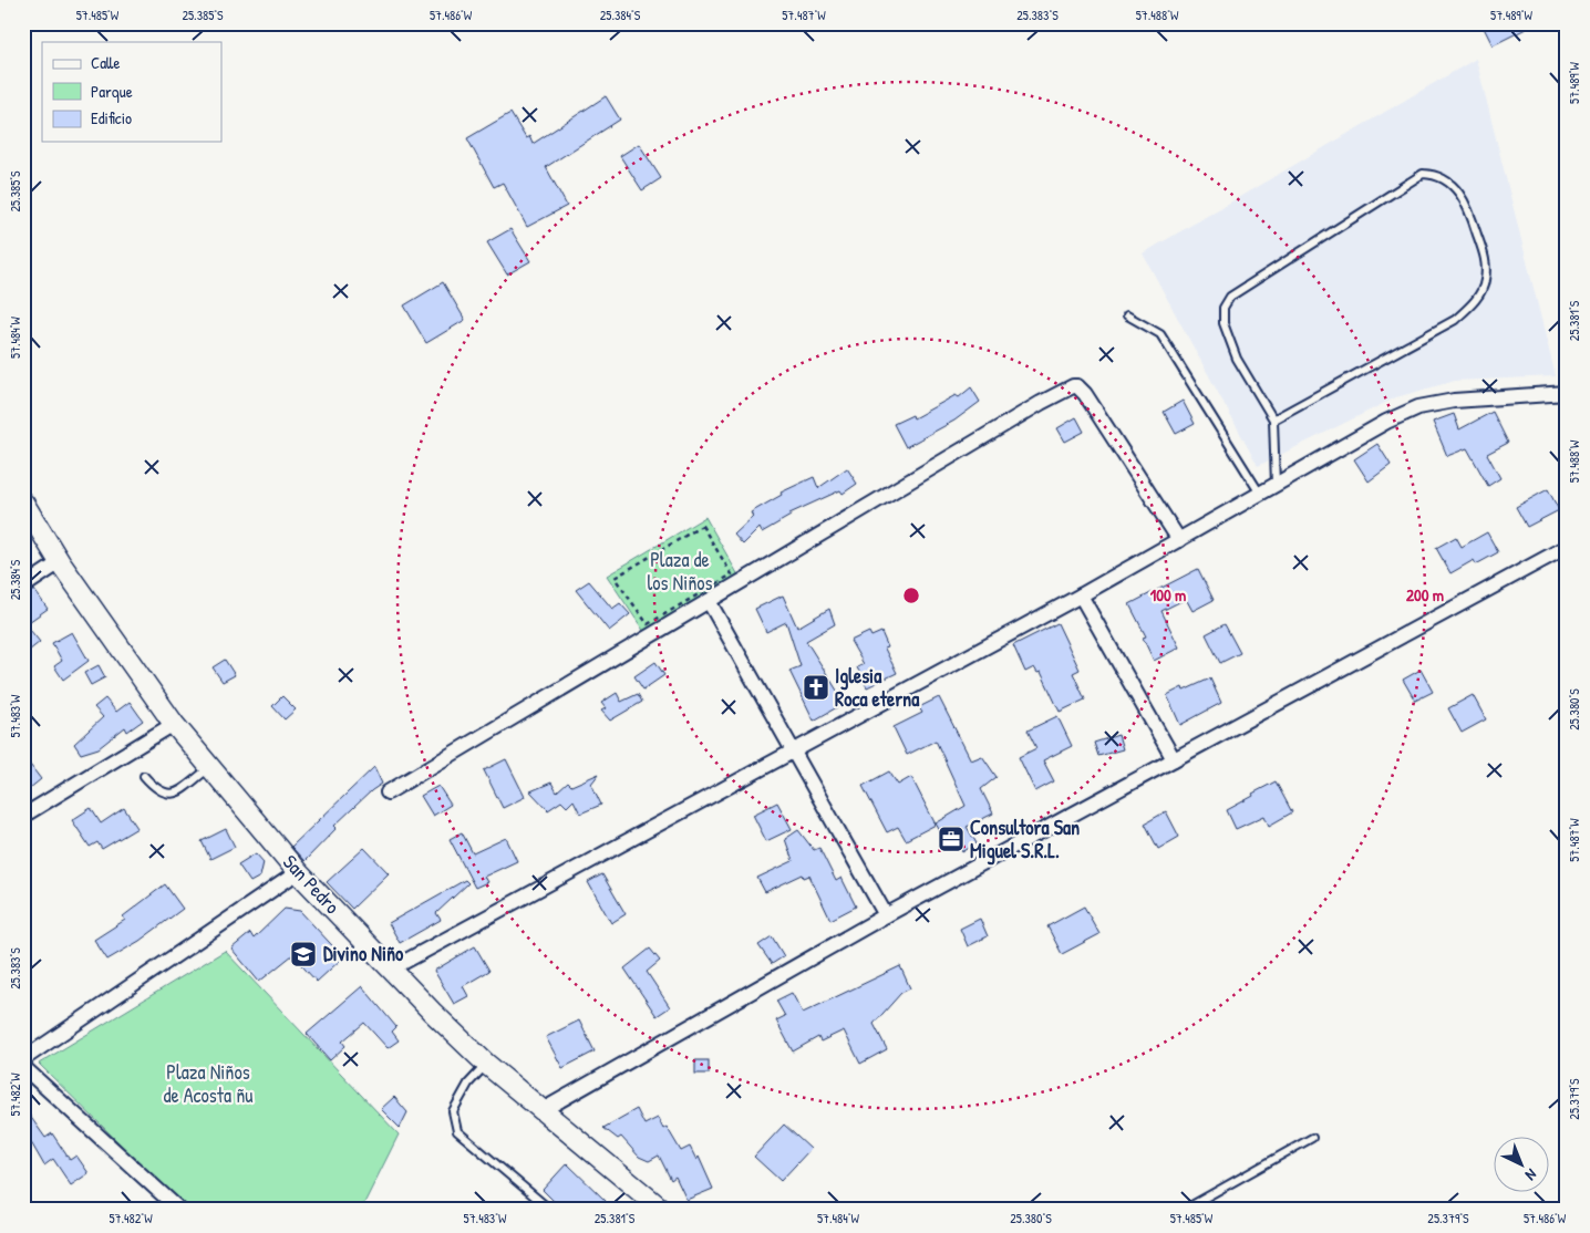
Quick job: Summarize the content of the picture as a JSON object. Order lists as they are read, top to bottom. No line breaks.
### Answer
{"streets":{"main road":["San Pedro"]},"parks":["Plaza de los Niños","Plaza Niños de Acosta ñu"],"places":{"church":["Iglesia Roca eterna"],"office":["Consultora San Miguel S.R.L."],"school or university":["Divino Niño"]},"legend":["Calle","Parque","Edificio"],"north":"bottom right","coordinates":["57.485°W","25.385°S","57.486°W","25.384°S","57.487°W","25.383°S","57.488°W","57.489°W","25.381°S","57.484°W","25.380°S","57.483°W","57.482°W","25.379°S"],"rings":["100 m","200 m"]}
